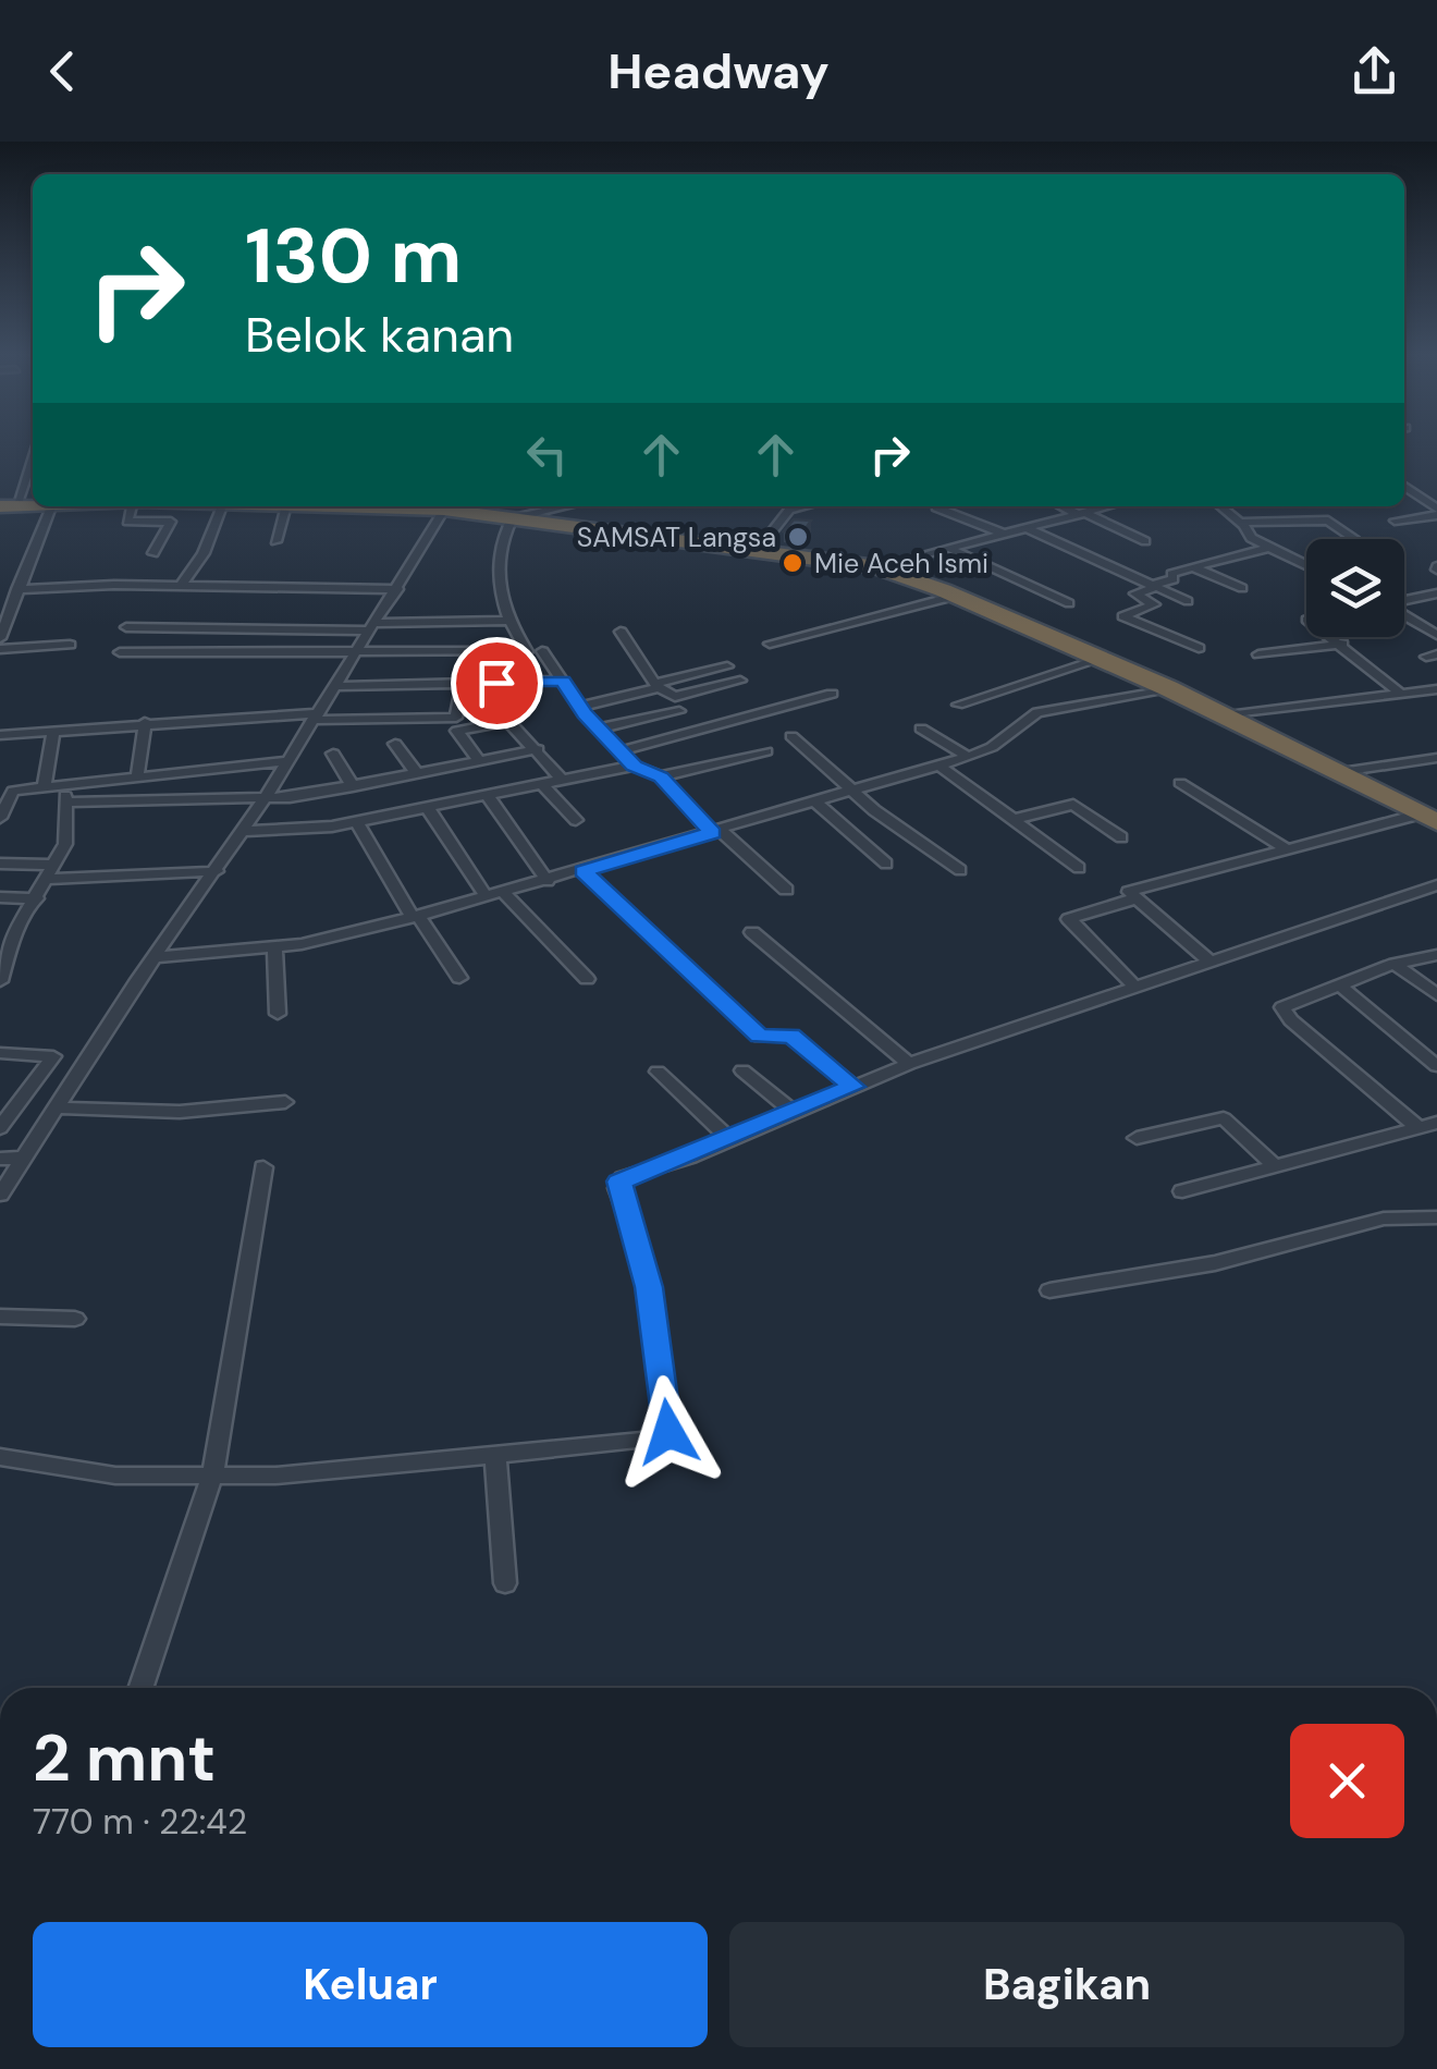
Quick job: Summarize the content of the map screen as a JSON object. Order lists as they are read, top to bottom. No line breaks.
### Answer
{"places":["SAMSAT Langsa","Mie Aceh Ismi"],"page":{"header":"Headway","turn":["130 m","Belok kanan"],"heading":["2 mnt","770 m · 22:42"],"buttons":["Keluar","Bagikan"]}}
